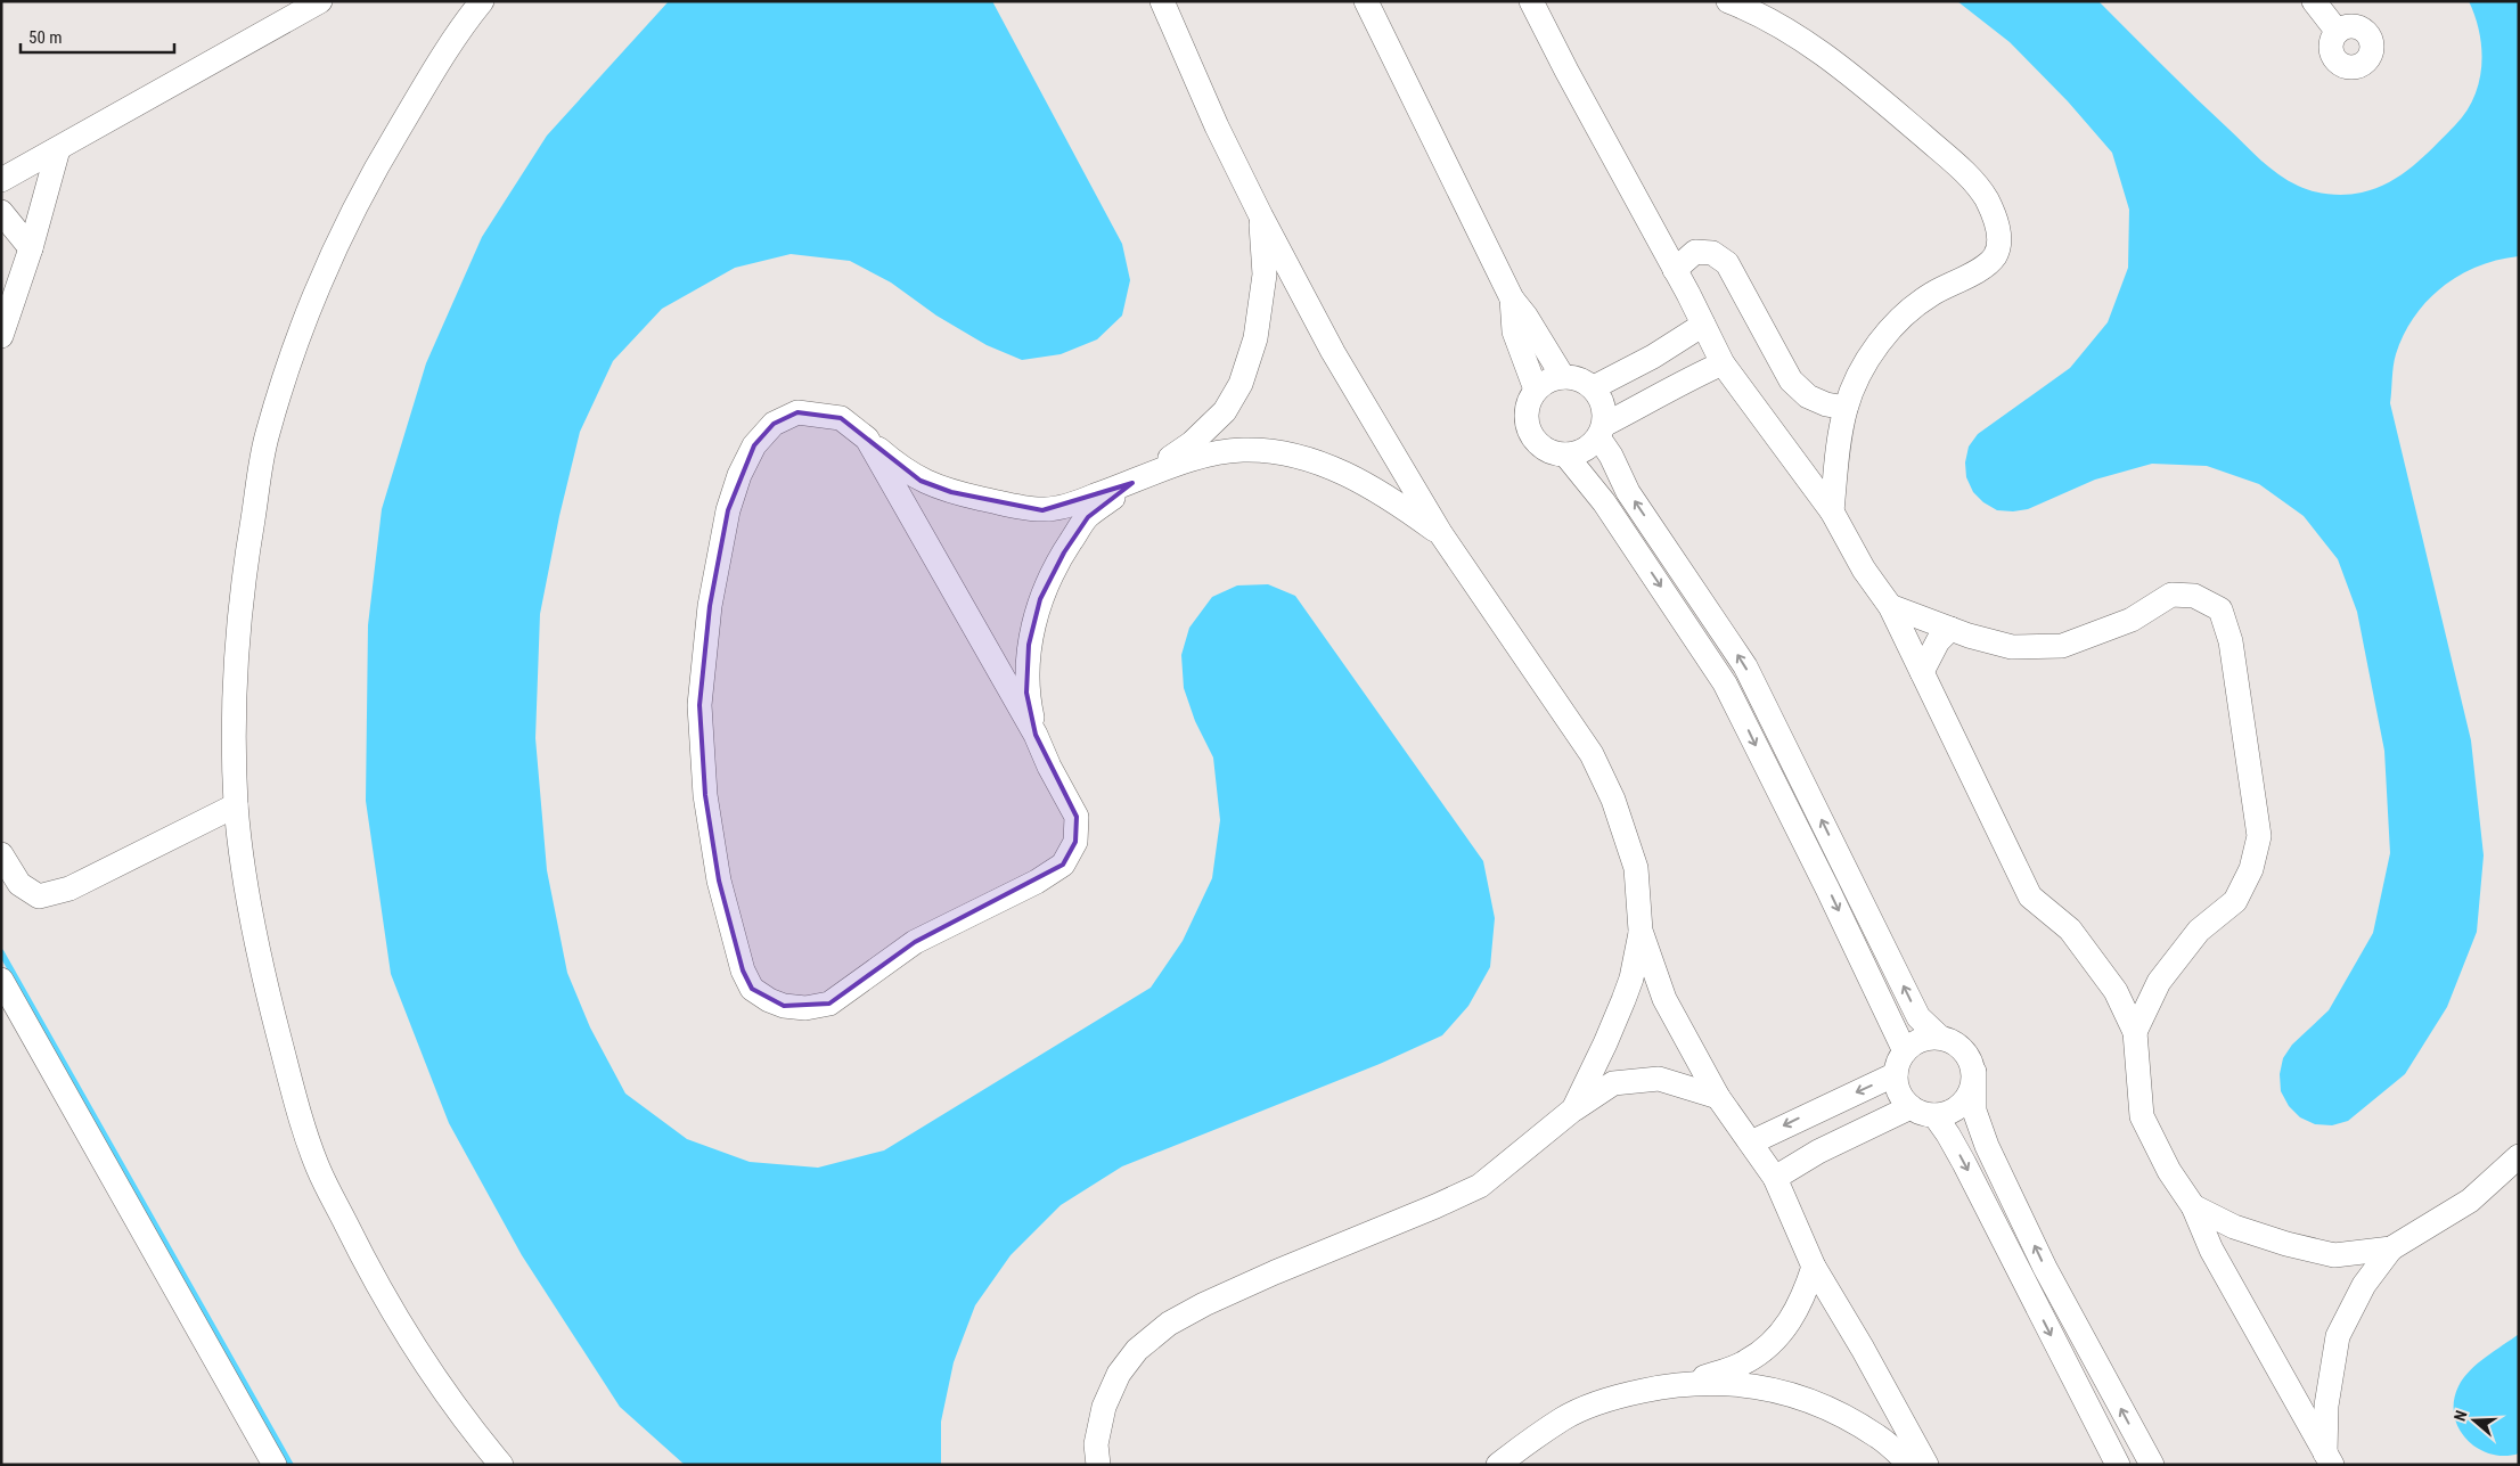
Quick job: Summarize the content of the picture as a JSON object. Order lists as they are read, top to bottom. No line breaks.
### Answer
{"scale_bar":"50 m","north":"left"}
